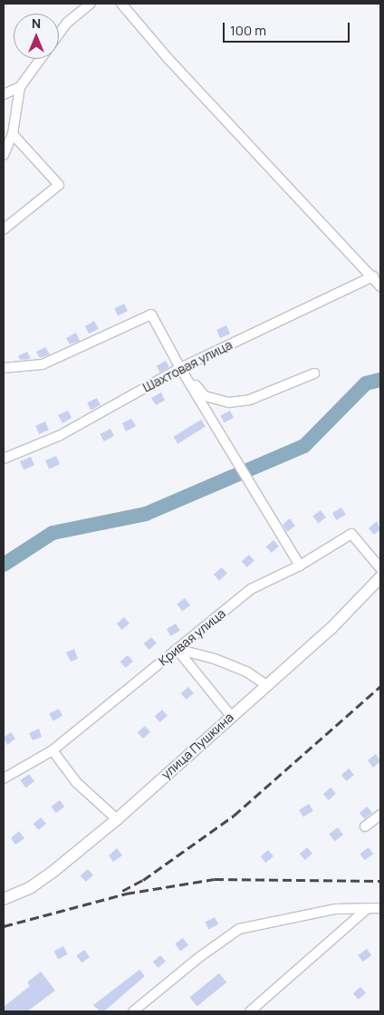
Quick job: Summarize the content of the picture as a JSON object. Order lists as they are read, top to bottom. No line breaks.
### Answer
{"streets":{"main road":["улица Пушкина"],"street":["Шахтовая улица","Кривая улица"]},"scale_bar":"100 m","north":"top"}
